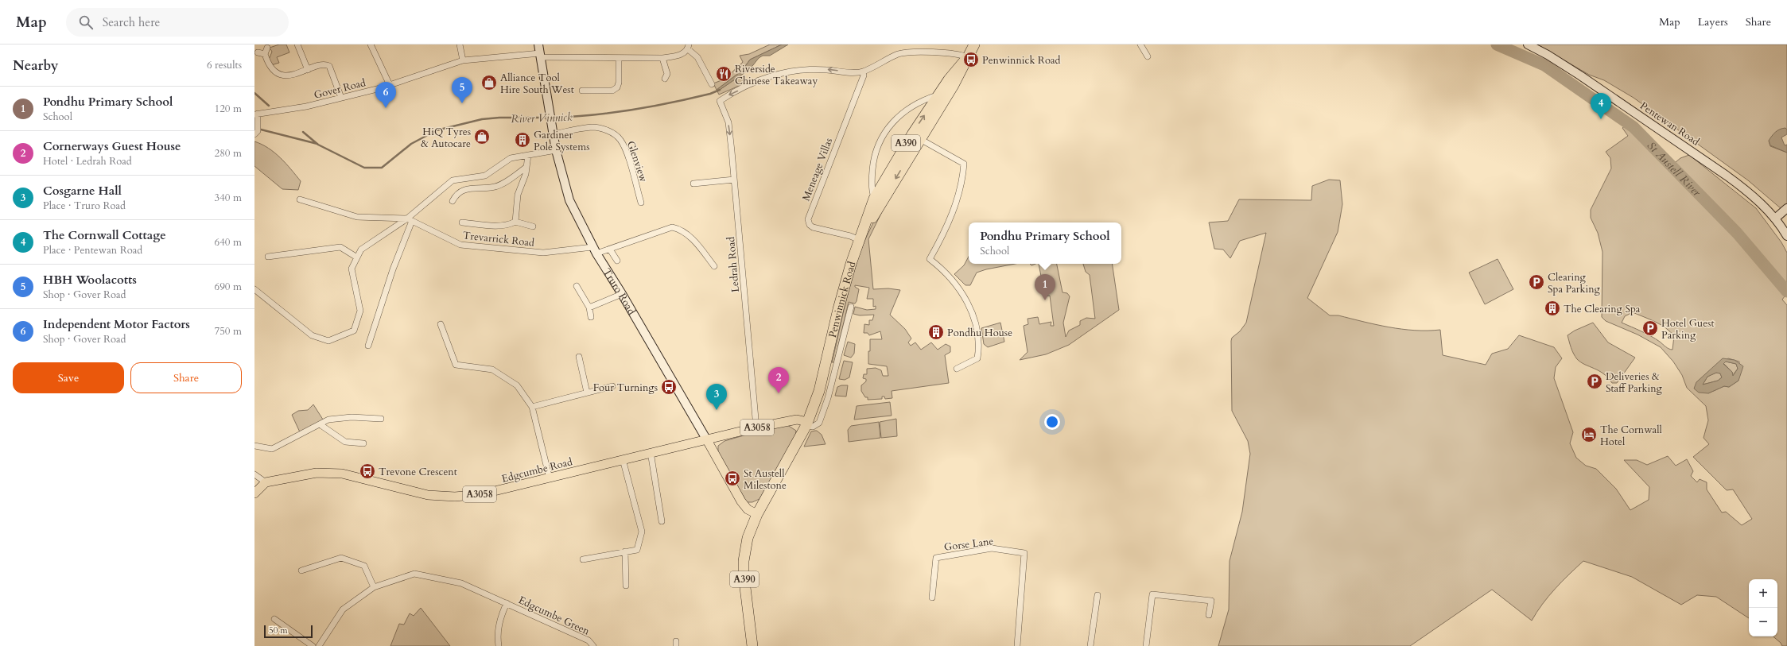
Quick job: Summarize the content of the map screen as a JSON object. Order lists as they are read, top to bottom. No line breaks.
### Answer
{"streets":{"highway":["A390","Penwinnick Road"],"main road":["Pentewan Road","Truro Road","A3058","Edgcumbe Road"],"street":["Gover Road","Glenview","Meneage Villas","Trevarrick Road","Ledrah Road","Gorse Lane","Edgcumbe Green"]},"crossings":[["Gover Road","Truro Road"],["A390","Truro Road"],["A390","Penwinnick Road"],["Glenview","Truro Road"],["Meneage Villas","Ledrah Road"],["Meneage Villas","Penwinnick Road"],["Trevarrick Road","Truro Road"],["Ledrah Road","Edgcumbe Road"],["Truro Road","Penwinnick Road"],["Truro Road","Edgcumbe Road"],["Penwinnick Road","Edgcumbe Road"]],"water":["River Vinnick","St Austell River"],"places":{"bus stop":["Penwinnick Road","Four Turnings","Trevone Crescent","St Austell Milestone"],"restaurant":["Riverside Chinese Takeaway"],"shop":["Alliance Tool Hire South West","HiQ Tyres & Autocare"],"building":["Gardiner Pole Systems","The Clearing Spa","Pondhu House"],"parking":["Clearing Spa Parking","Hotel Guest Parking","Deliveries & Staff Parking"],"hotel":["The Cornwall Hotel"]},"scale_bar":"50 m","page":{"header":"Map","search":"Search here","nav":["Map","Layers","Share"],"heading":["Nearby","6 results"],"pins":["5","6","4","1","2","3"],"list":[{"mark":"1","name":"Pondhu Primary School","note":"School","value":"120 m"},{"mark":"2","name":"Cornerways Guest House","note":"Hotel · Ledrah Road","value":"280 m"},{"mark":"3","name":"Cosgarne Hall","note":"Place · Truro Road","value":"340 m"},{"mark":"4","name":"The Cornwall Cottage","note":"Place · Pentewan Road","value":"640 m"},{"mark":"5","name":"HBH Woolacotts","note":"Shop · Gover Road","value":"690 m"},{"mark":"6","name":"Independent Motor Factors","note":"Shop · Gover Road","value":"750 m"}],"popup":["Pondhu Primary School","School"],"buttons":["Save","Share"],"map_buttons":["+","−"],"scale":"50 m"}}
